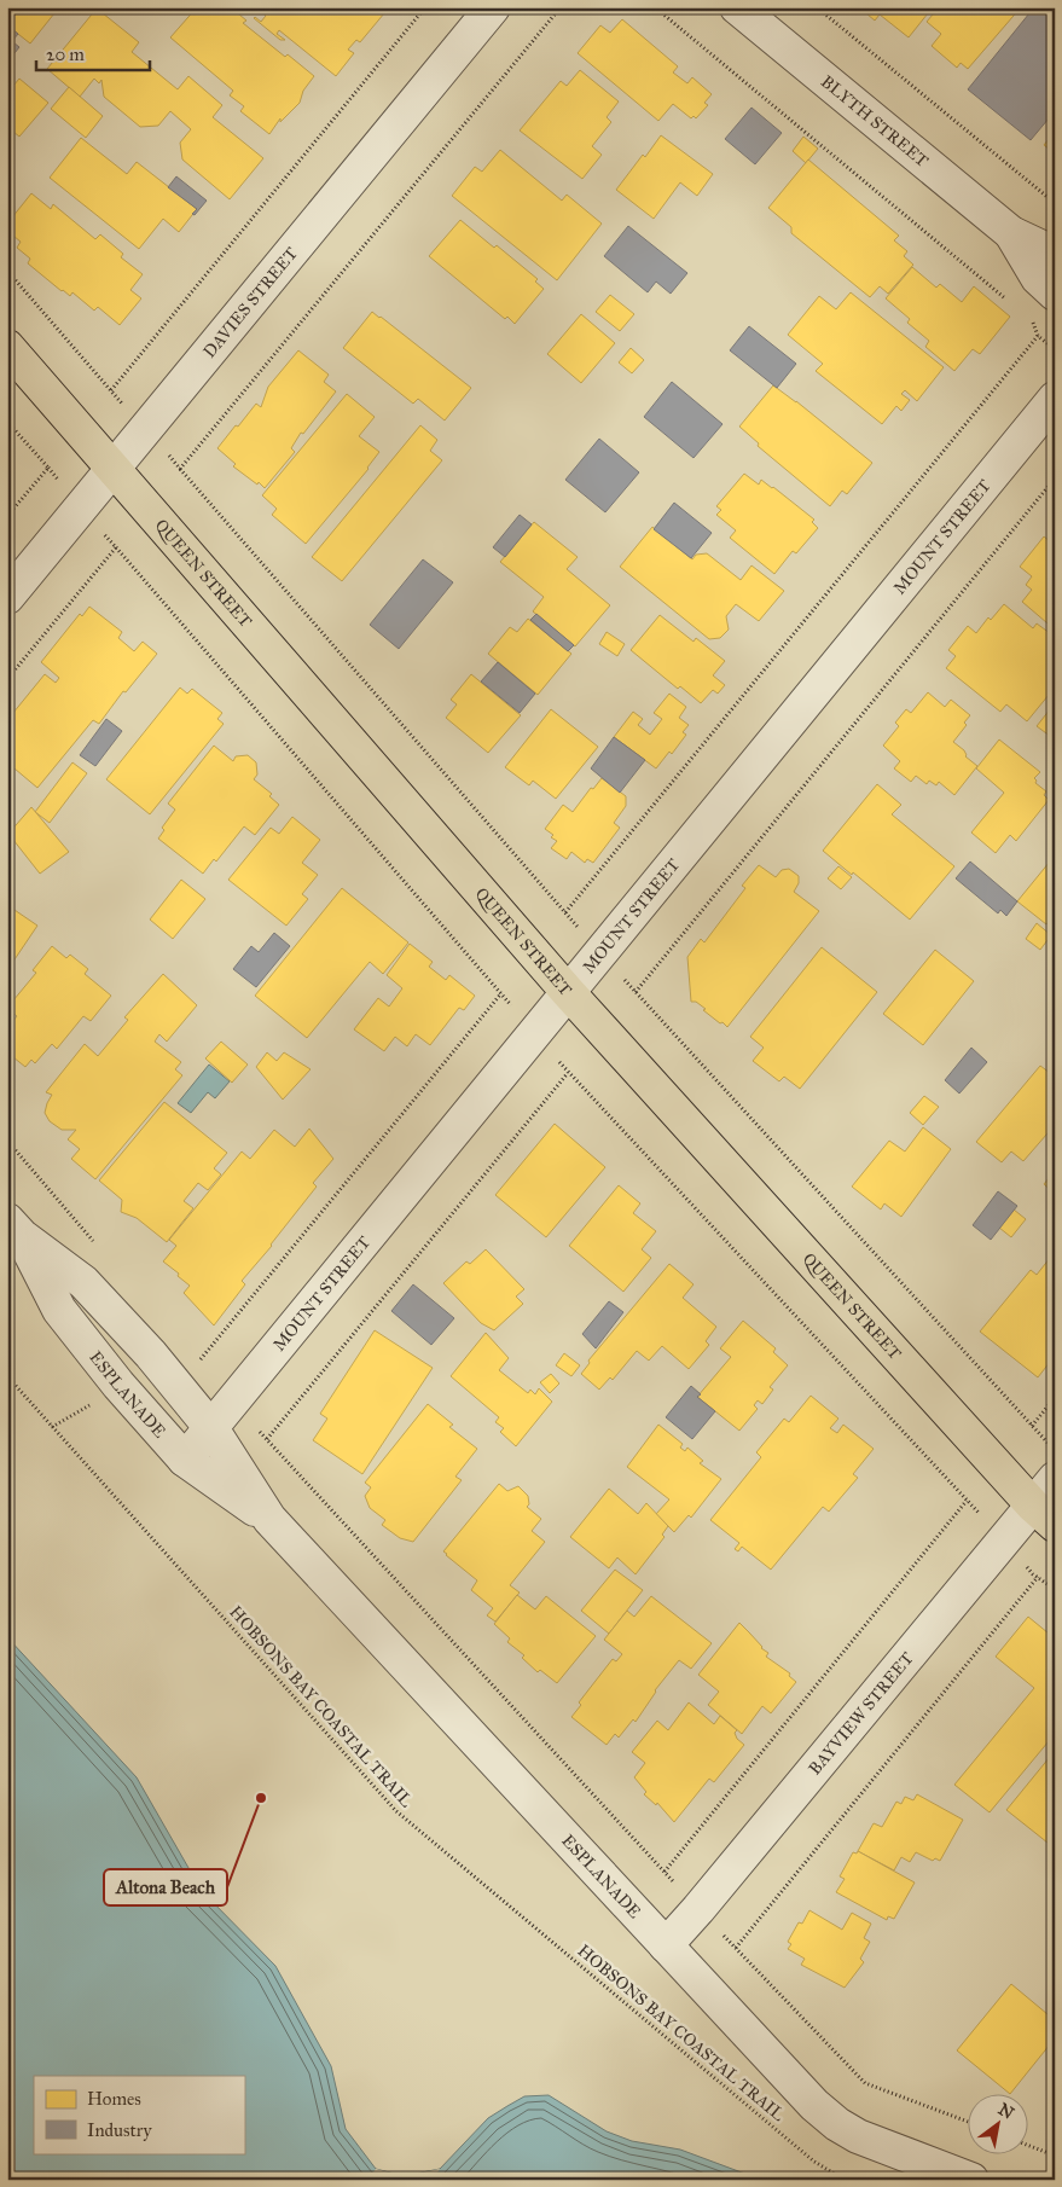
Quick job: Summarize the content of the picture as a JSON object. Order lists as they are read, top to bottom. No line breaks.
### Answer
{"streets":{"main road":["QUEEN STREET"],"street":["BLYTH STREET","DAVIES STREET","MOUNT STREET","ESPLANADE","BAYVIEW STREET"],"path":["HOBSONS BAY COASTAL TRAIL"]},"crossings":[["DAVIES STREET","QUEEN STREET"],["MOUNT STREET","QUEEN STREET"],["MOUNT STREET","ESPLANADE"],["QUEEN STREET","BAYVIEW STREET"],["ESPLANADE","BAYVIEW STREET"]],"places":["Altona Beach"],"legend":["Homes","Industry"],"scale_bar":"20 m","north":"top right"}
